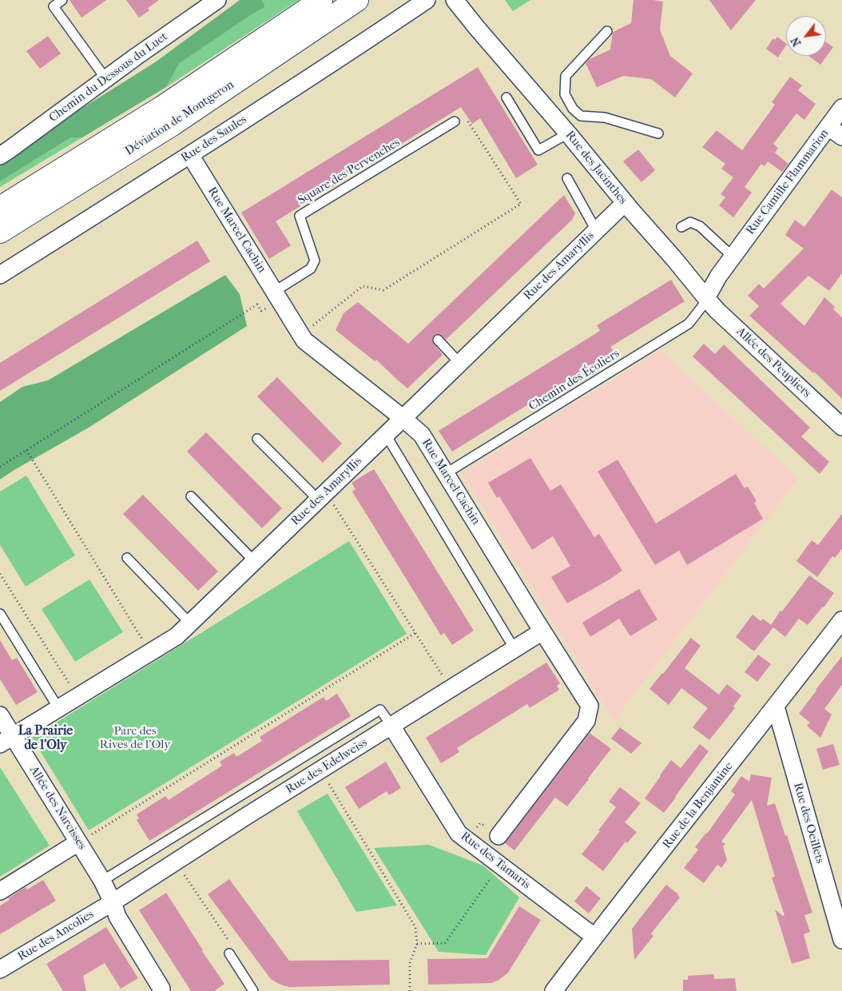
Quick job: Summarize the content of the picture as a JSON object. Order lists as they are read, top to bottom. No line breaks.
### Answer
{"streets":{"main road":["Déviation de Montgeron"],"street":["Chemin du Dessous du Luet","Rue des Saules","Rue des Jacinthes","Rue Camille Flammarion","Rue Marcel Cachin","Rue des Amaryllis","Allée des Peupliers","Rue des Edelweiss","Rue de la Benjamine","Allée des Narcisses","Rue des Oeillets","Rue des Tamaris","Rue des Ancolies"],"lane":["Square des Pervenches","Chemin des Écoliers"]},"crossings":[["Rue des Saules","Rue Marcel Cachin"],["Rue des Jacinthes","Rue des Amaryllis"],["Rue des Jacinthes","Allée des Peupliers"],["Rue des Jacinthes","Chemin des Écoliers"],["Square des Pervenches","Rue Marcel Cachin"],["Rue Marcel Cachin","Rue des Amaryllis"],["Rue Marcel Cachin","Chemin des Écoliers"],["Rue Marcel Cachin","Rue des Edelweiss"],["Rue des Amaryllis","Allée des Narcisses"],["Allée des Peupliers","Chemin des Écoliers"],["Rue des Edelweiss","Allée des Narcisses"],["Rue des Edelweiss","Rue des Tamaris"],["Rue des Edelweiss","Rue des Ancolies"],["Rue de la Benjamine","Rue des Oeillets"],["Rue de la Benjamine","Rue des Tamaris"],["Allée des Narcisses","Rue des Ancolies"]],"districts":["La Prairie de l'Oly"],"parks":["Parc des Rives de l'Oly"],"north":"bottom left"}
